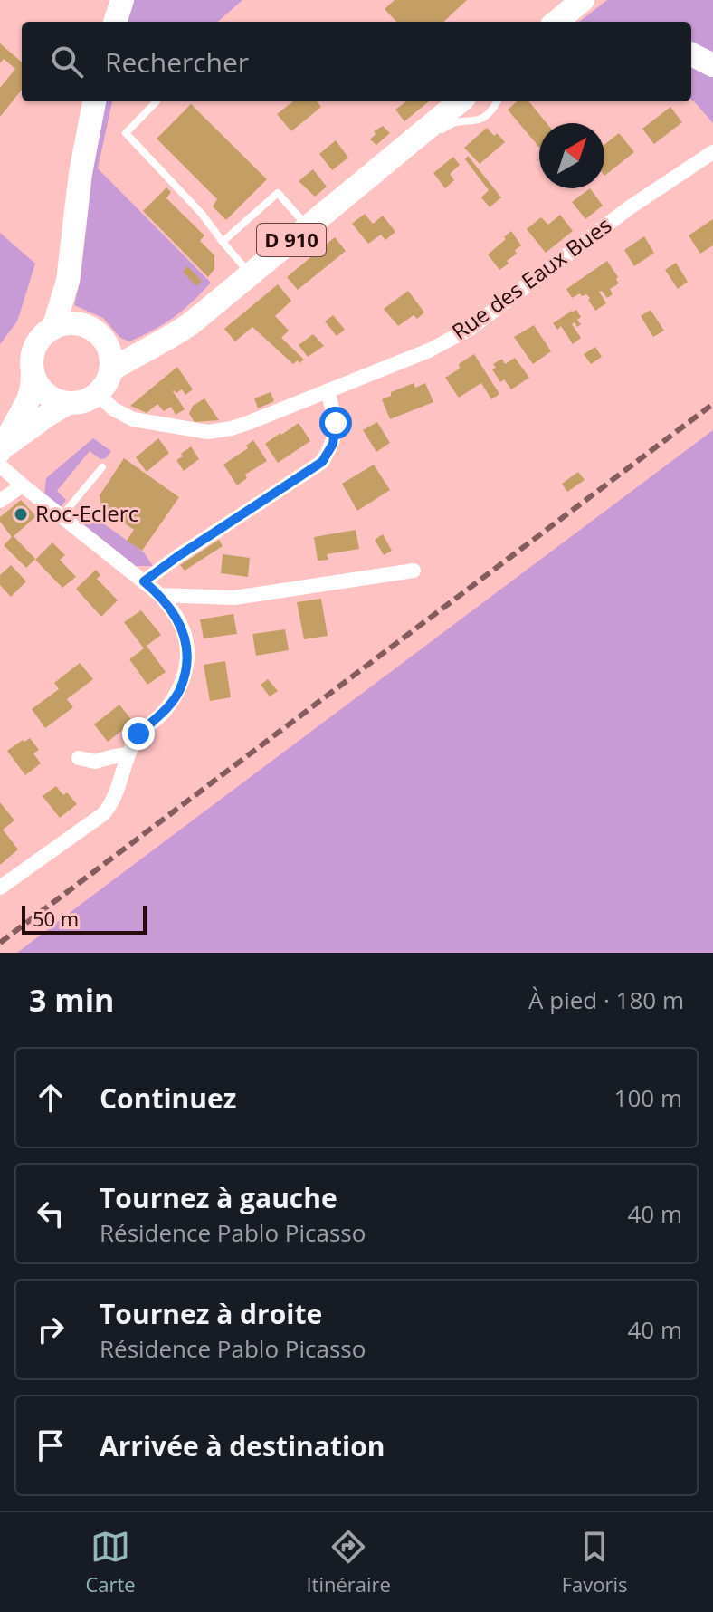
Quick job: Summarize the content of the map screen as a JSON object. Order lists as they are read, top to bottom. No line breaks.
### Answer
{"streets":{"main road":["D 910"],"street":["Rue des Eaux Bues"]},"crossings":[["D 910","Rue des Eaux Bues"]],"places":["Roc-Eclerc"],"scale_bar":"50 m","north":"top right","page":{"search":"Rechercher","scale":"50 m","heading":["3 min","À pied · 180 m"],"list":[["Continuez","100 m"],["Tournez à gauche","Résidence Pablo Picasso","40 m"],["Tournez à droite","Résidence Pablo Picasso","40 m"],"Arrivée à destination"],"nav":["Carte","Itinéraire","Favoris"]}}
